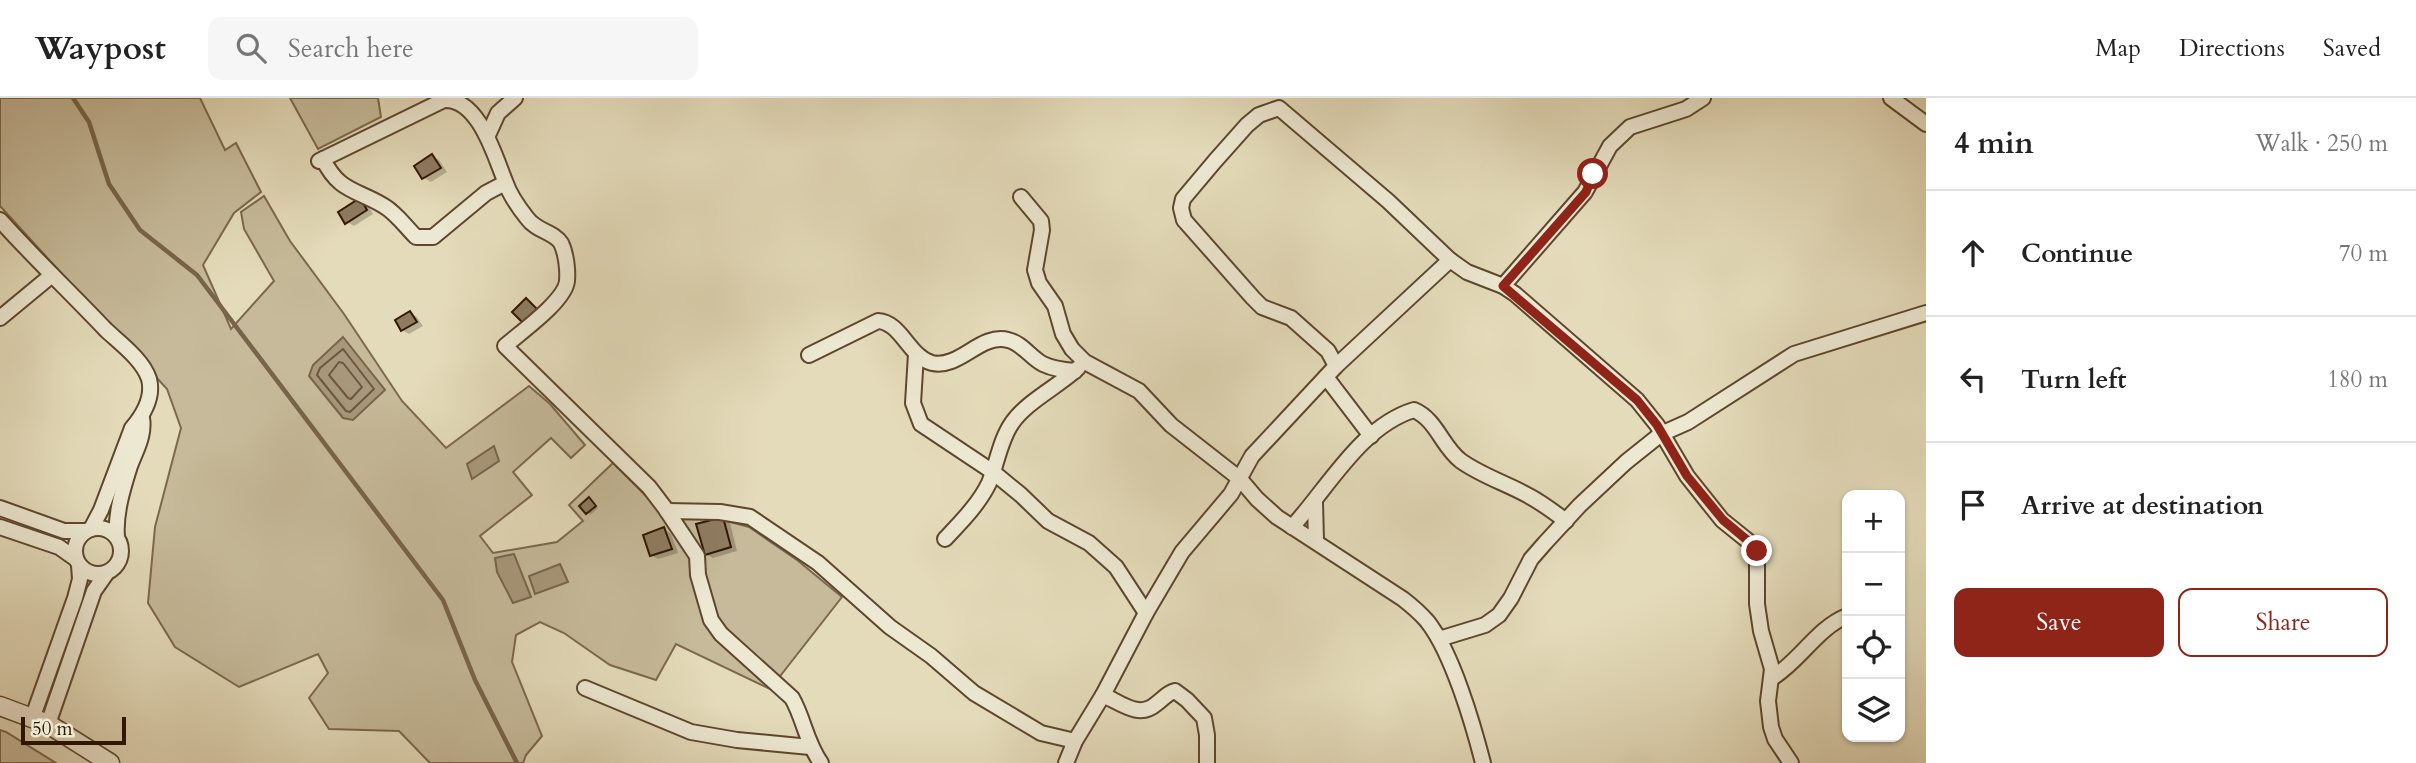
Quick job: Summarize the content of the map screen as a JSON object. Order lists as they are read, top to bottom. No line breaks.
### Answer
{"scale_bar":"50 m","page":{"header":"Waypost","search":"Search here","nav":["Map","Directions","Saved"],"heading":["4 min","Walk · 250 m"],"list":[["Continue","70 m"],["Turn left","180 m"],"Arrive at destination"],"map_buttons":["+","−"],"buttons":["Save","Share"],"scale":"50 m"}}
